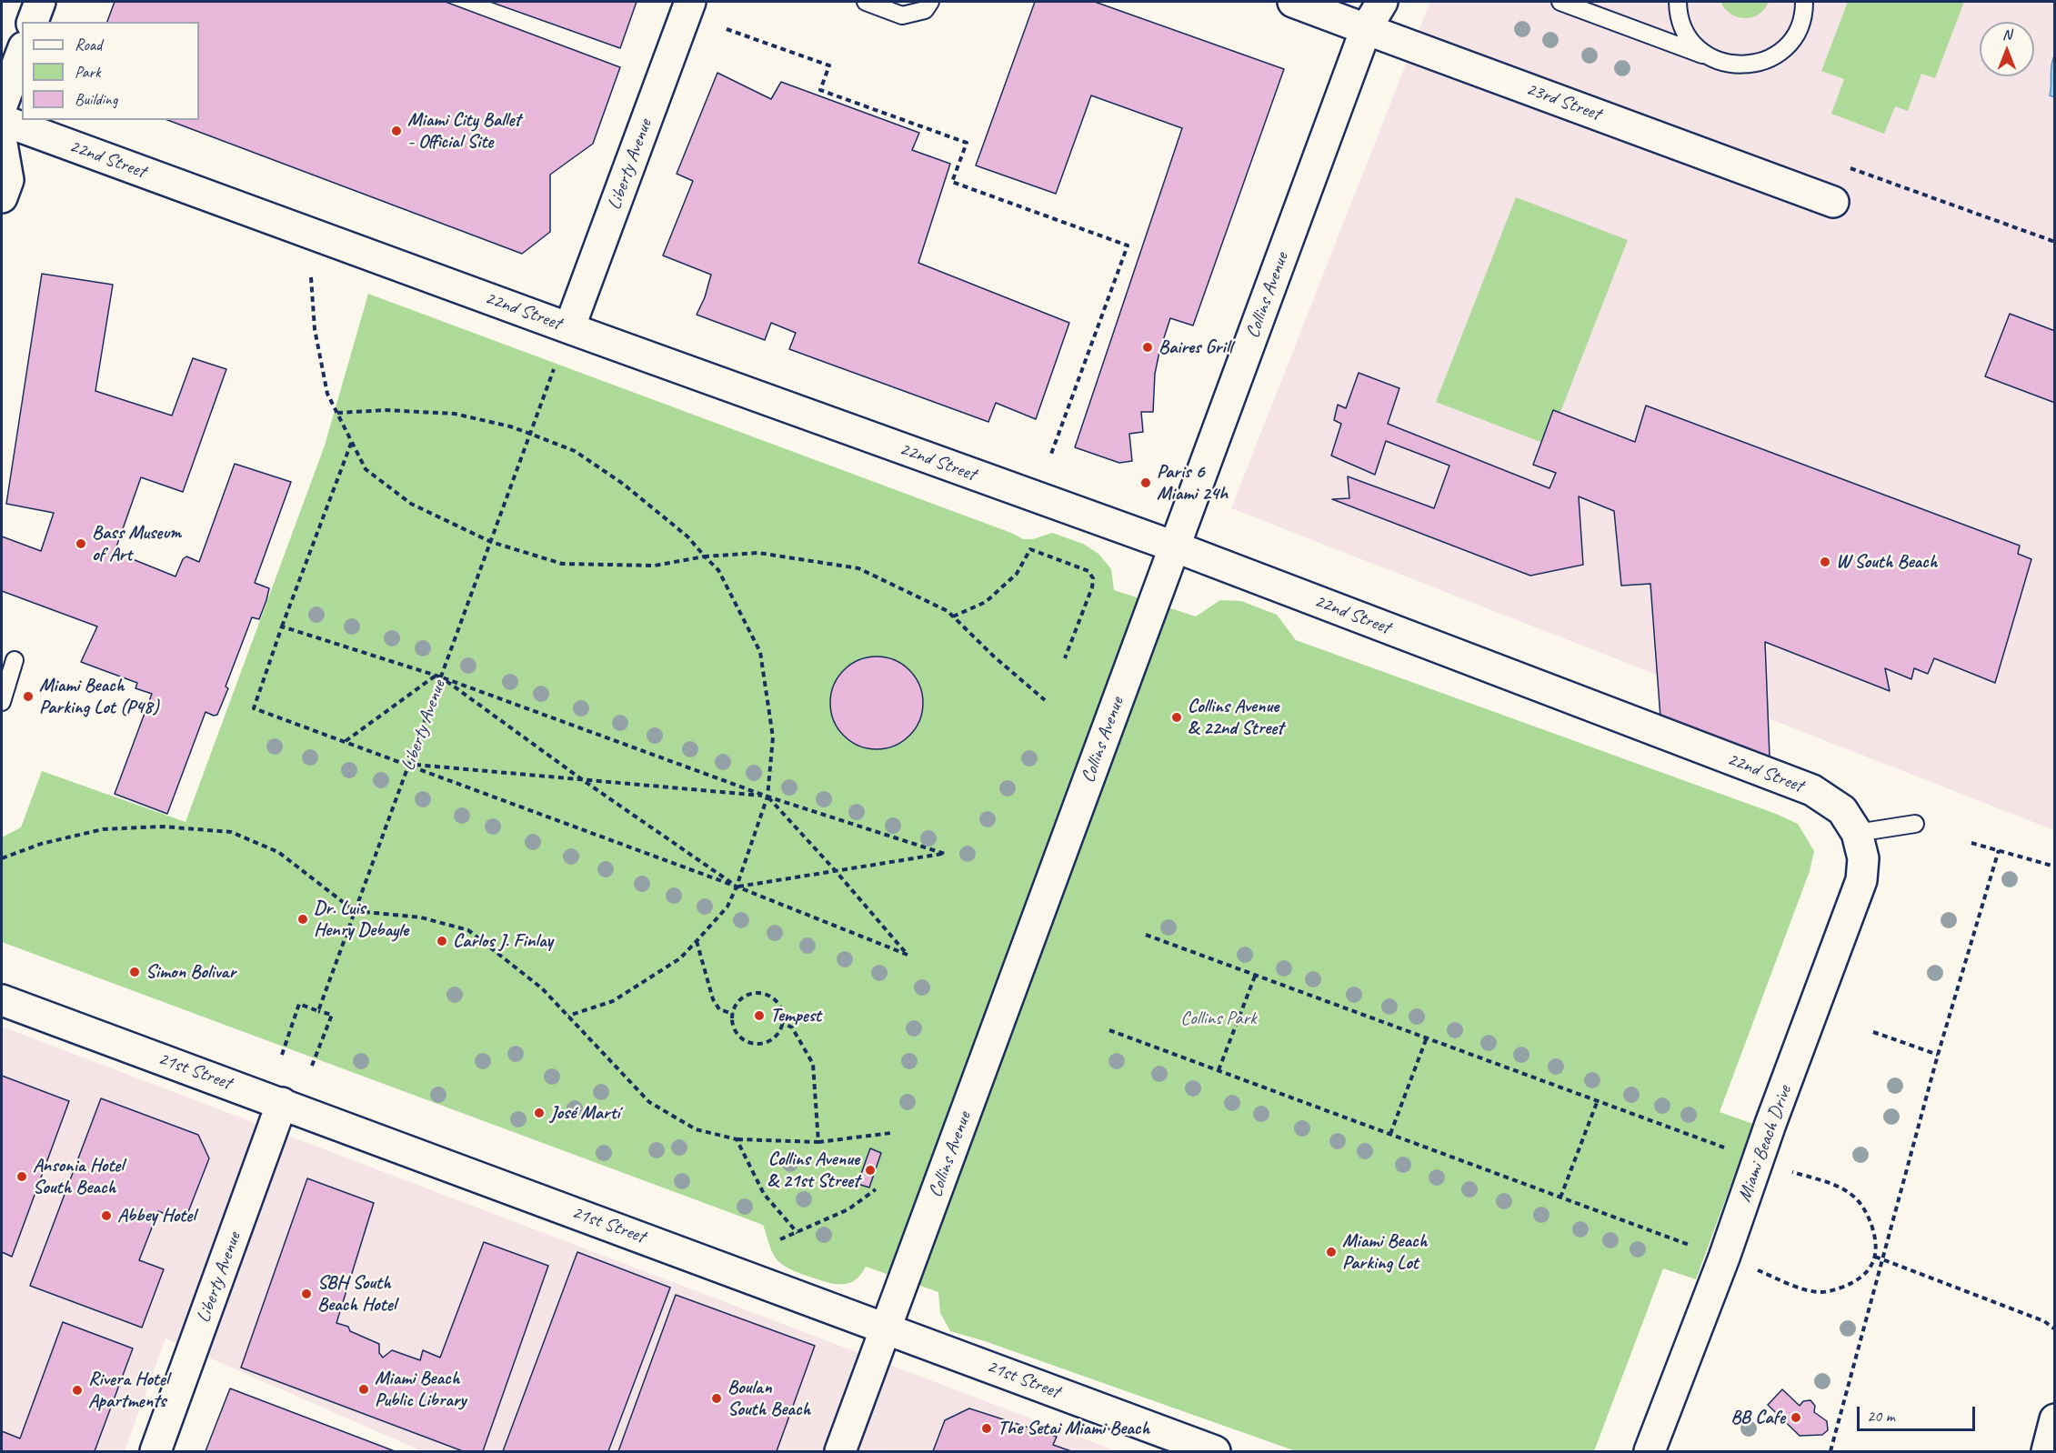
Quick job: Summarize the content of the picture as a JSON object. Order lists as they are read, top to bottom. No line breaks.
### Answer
{"streets":{"street":["23rd Street","22nd Street","Liberty Avenue","Collins Avenue","21st Street","Miami Beach Drive"]},"crossings":[["23rd Street","Collins Avenue"],["22nd Street","Liberty Avenue"],["22nd Street","Collins Avenue"],["22nd Street","Miami Beach Drive"],["Liberty Avenue","21st Street"],["Collins Avenue","21st Street"]],"parks":["Collins Park"],"places":["Miami City Ballet - Official Site","Baires Grill","Paris 6 Miami 24h","Bass Museum of Art","W South Beach","Miami Beach Parking Lot (P48)","Collins Avenue & 22nd Street","Dr. Luis Henry Debayle","Carlos J. Finlay","Simon Bolivar","Tempest","José Martí","Collins Avenue & 21st Street","Ansonia Hotel South Beach","Abbey Hotel","Miami Beach Parking Lot","SBH South Beach Hotel","Miami Beach Public Library","Rivera Hotel Apartments","Boulan South Beach","BB Cafe","The Setai Miami Beach"],"legend":["Road","Park","Building"],"scale_bar":"20 m","north":"top"}
